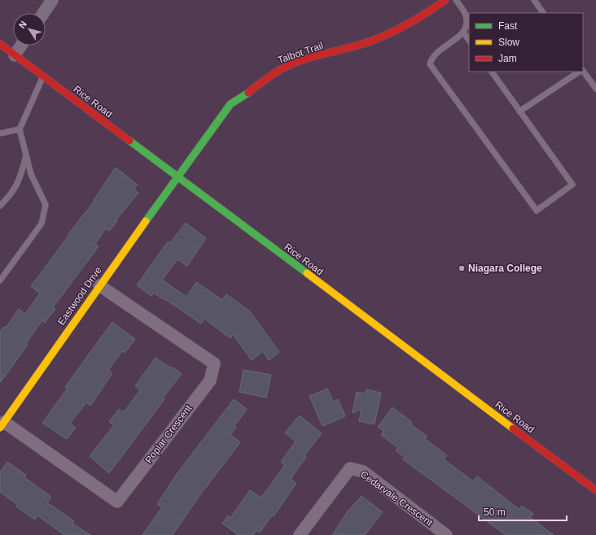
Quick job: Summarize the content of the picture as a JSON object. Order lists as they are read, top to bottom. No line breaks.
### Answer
{"streets":{"street":["Talbot Trail","Rice Road","Eastwood Drive","Poplar Crescent","Cedarvale Crescent"]},"crossings":[["Talbot Trail","Rice Road"],["Talbot Trail","Eastwood Drive"],["Rice Road","Eastwood Drive"],["Eastwood Drive","Poplar Crescent"]],"places":["Niagara College"],"legend":["Fast","Slow","Jam"],"scale_bar":"50 m","north":"top left"}
